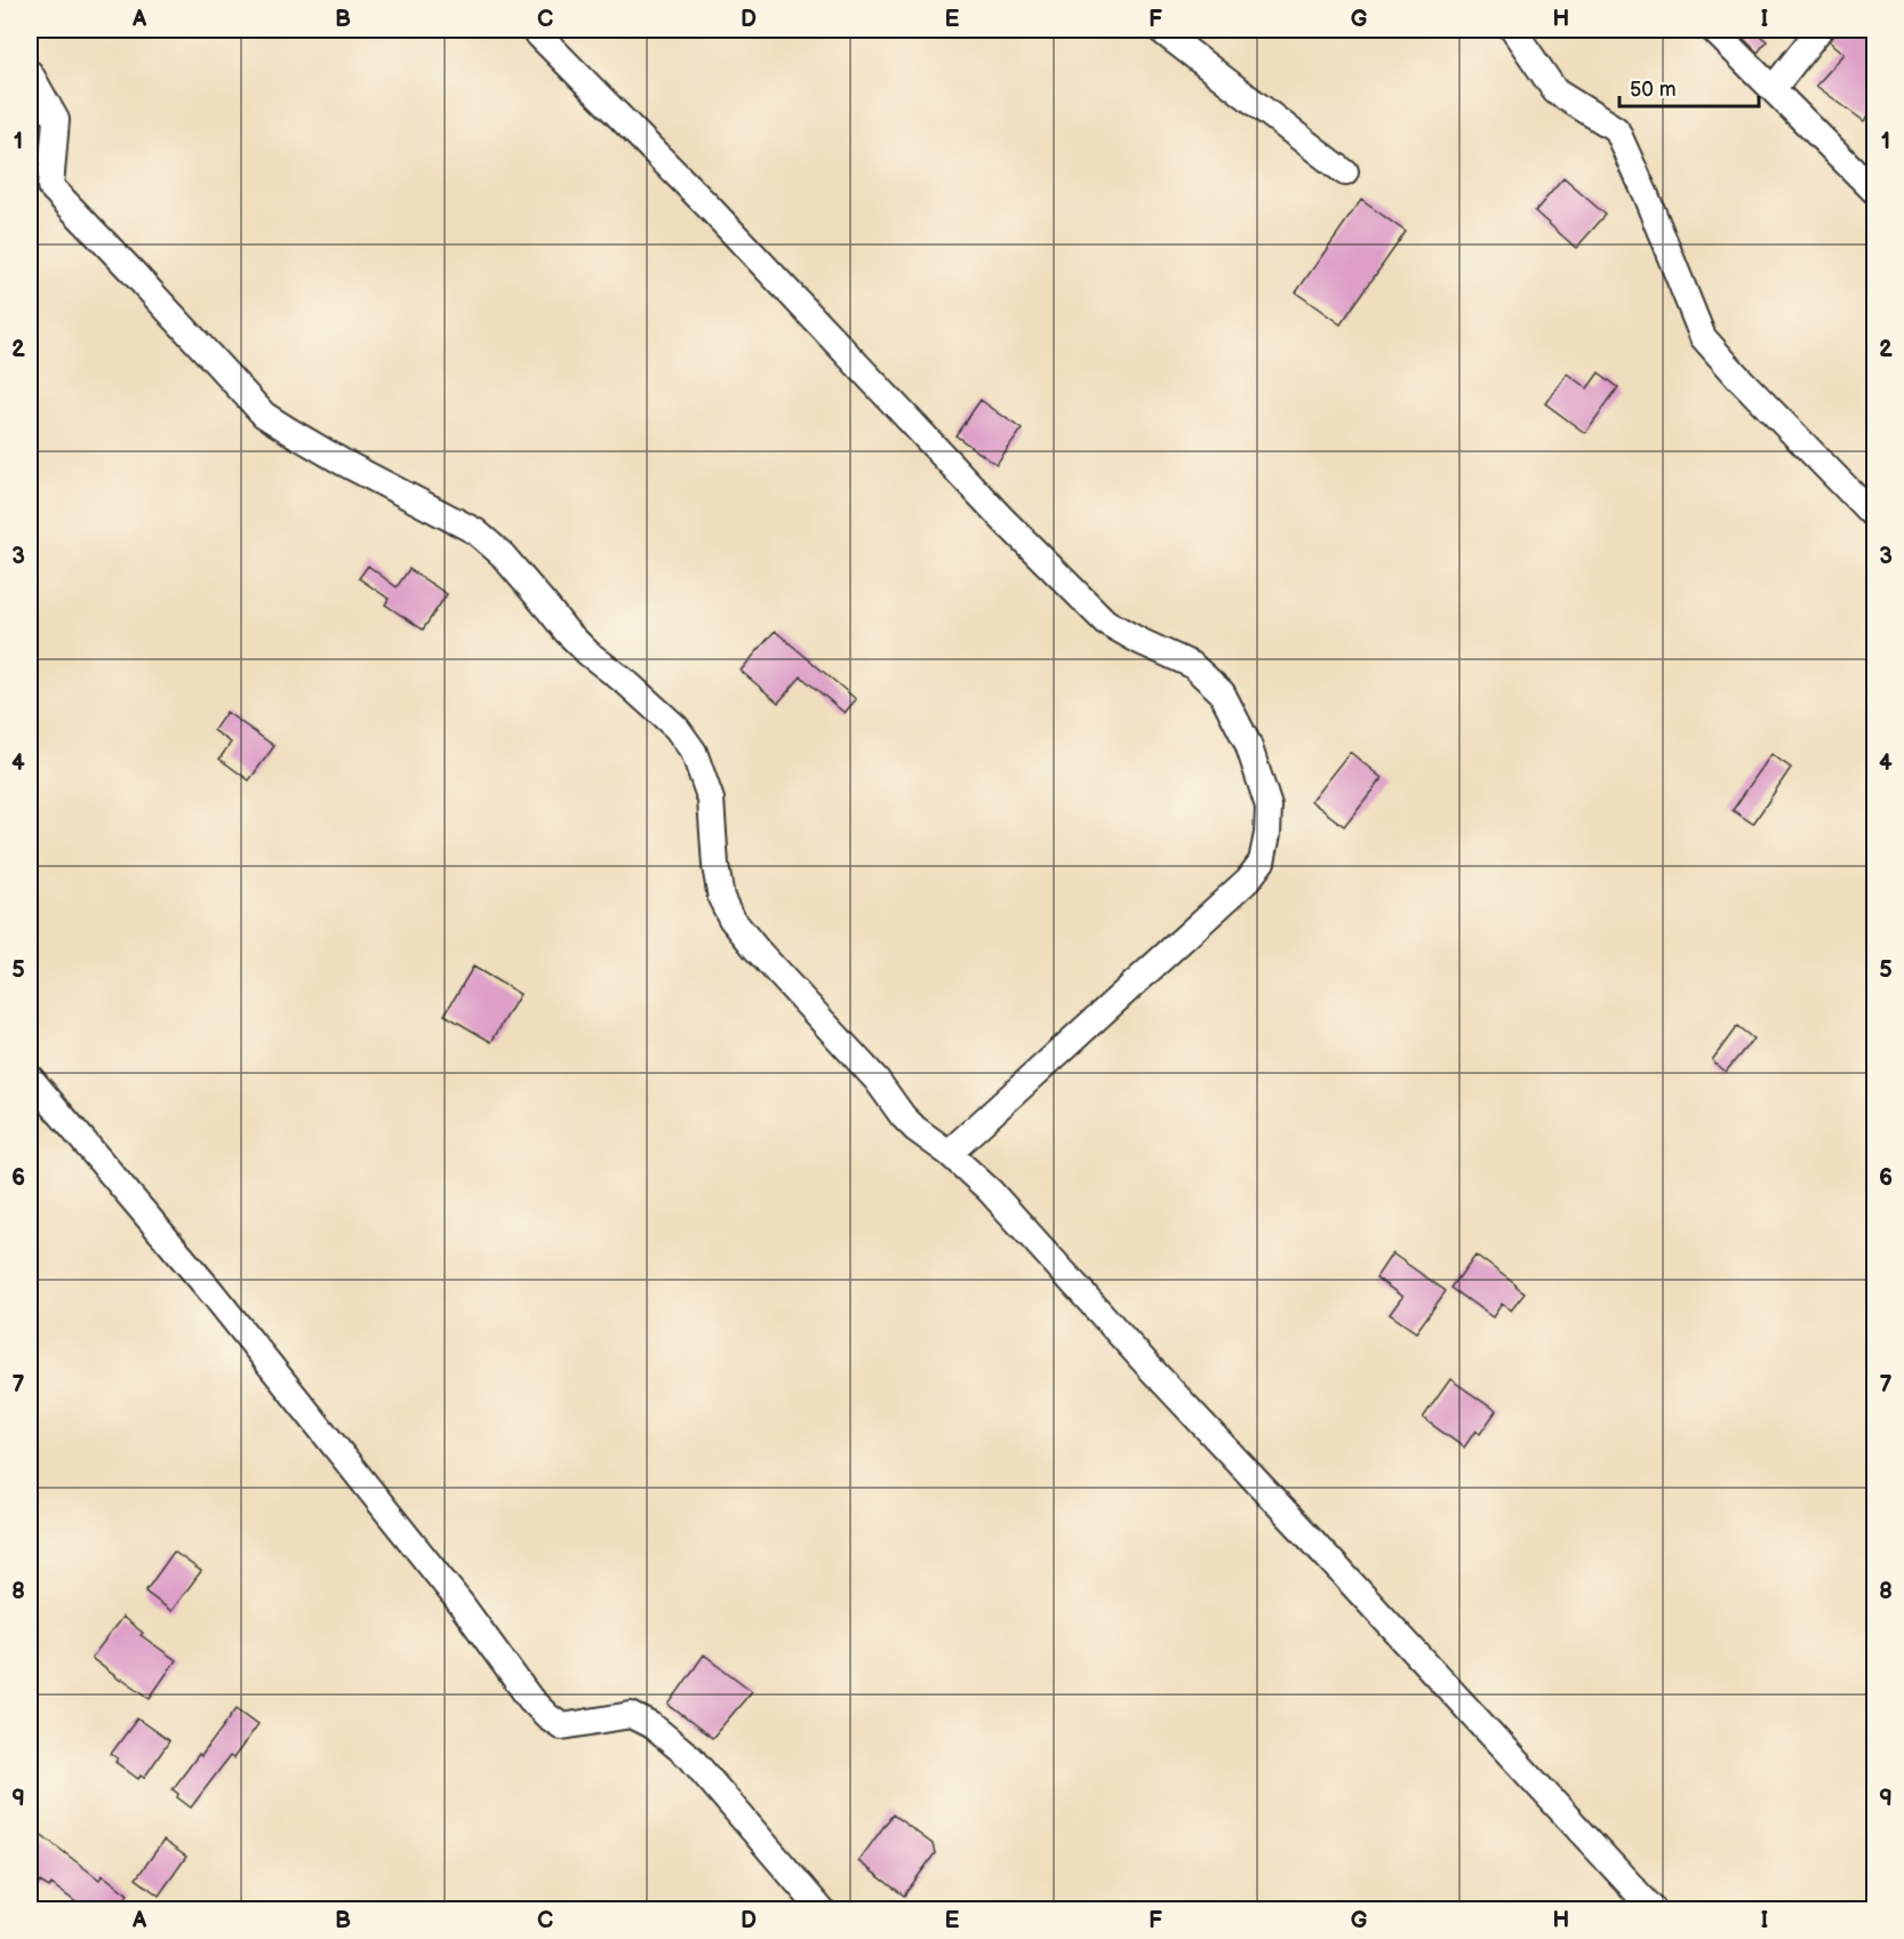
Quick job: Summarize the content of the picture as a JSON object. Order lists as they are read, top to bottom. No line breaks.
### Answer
{"scale_bar":"50 m","grid":{"columns":["A","B","C","D","E","F","G","H","I"],"rows":["1","2","3","4","5","6","7","8","9"]}}
